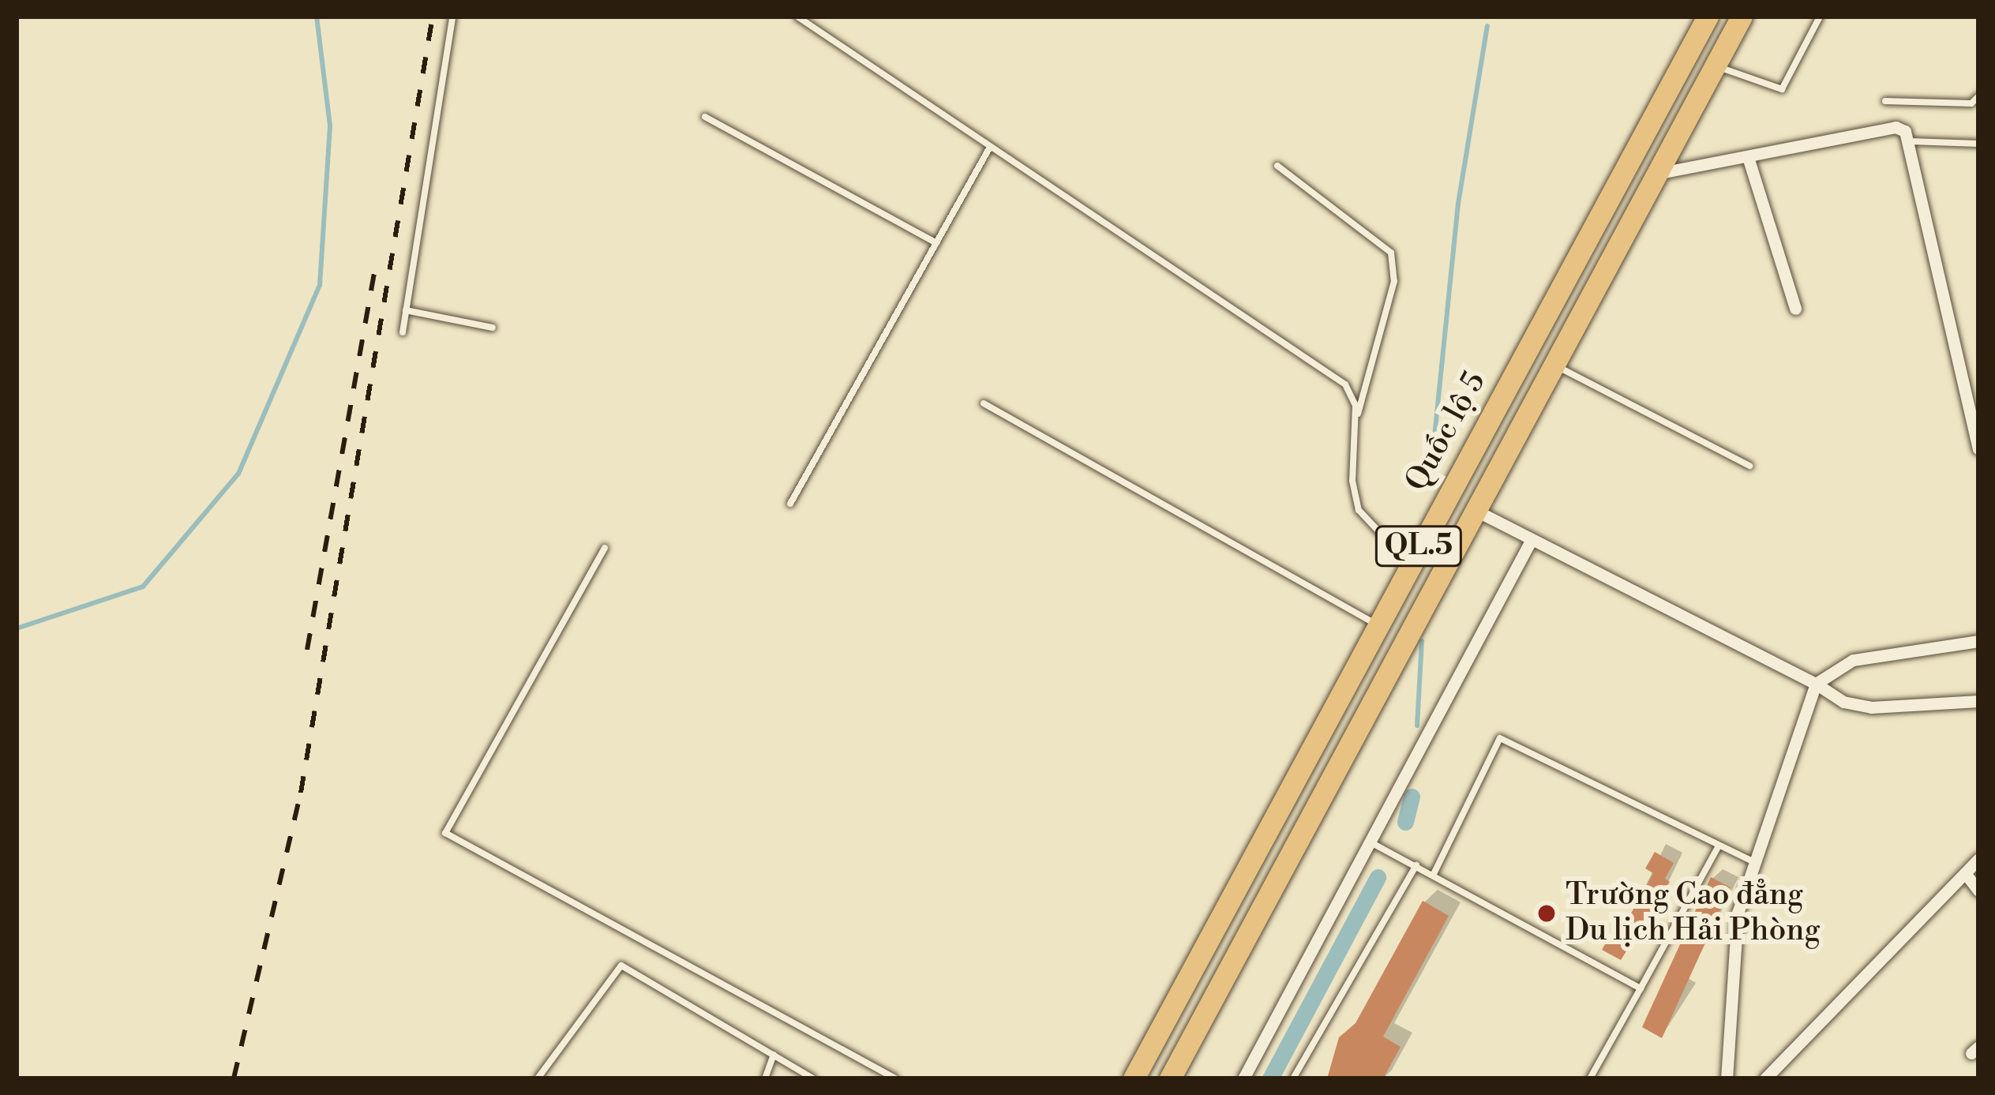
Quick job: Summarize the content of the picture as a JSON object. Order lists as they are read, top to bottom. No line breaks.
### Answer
{"streets":{"highway":["Quốc lộ 5","QL.5"]},"places":["Trường Cao đẳng Du lịch Hải Phòng"]}
